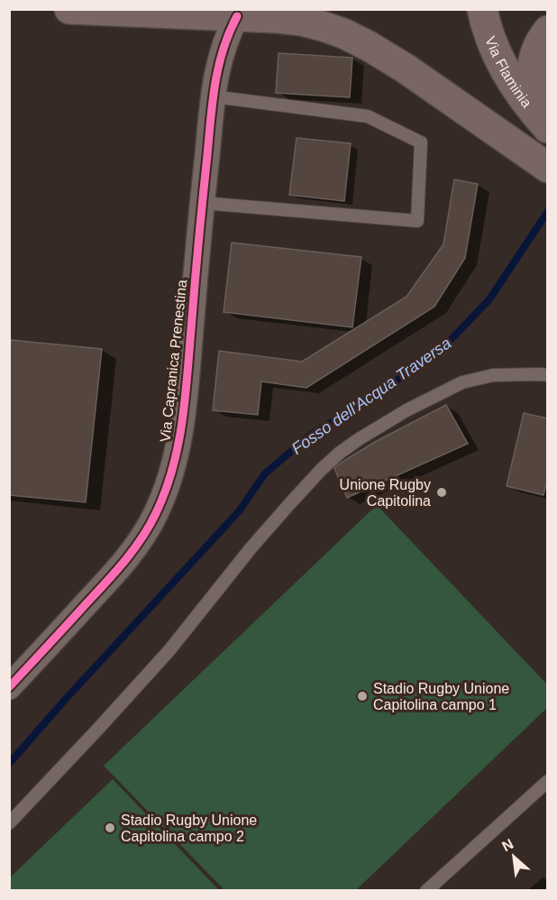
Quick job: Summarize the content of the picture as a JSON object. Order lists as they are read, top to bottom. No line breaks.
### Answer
{"streets":{"main road":["Via Flaminia"],"street":["Via Capranica Prenestina"]},"water":["Fosso dell'Acqua Traversa"],"places":["Unione Rugby Capitolina","Stadio Rugby Unione Capitolina campo 1","Stadio Rugby Unione Capitolina campo 2"],"north":"top left"}
